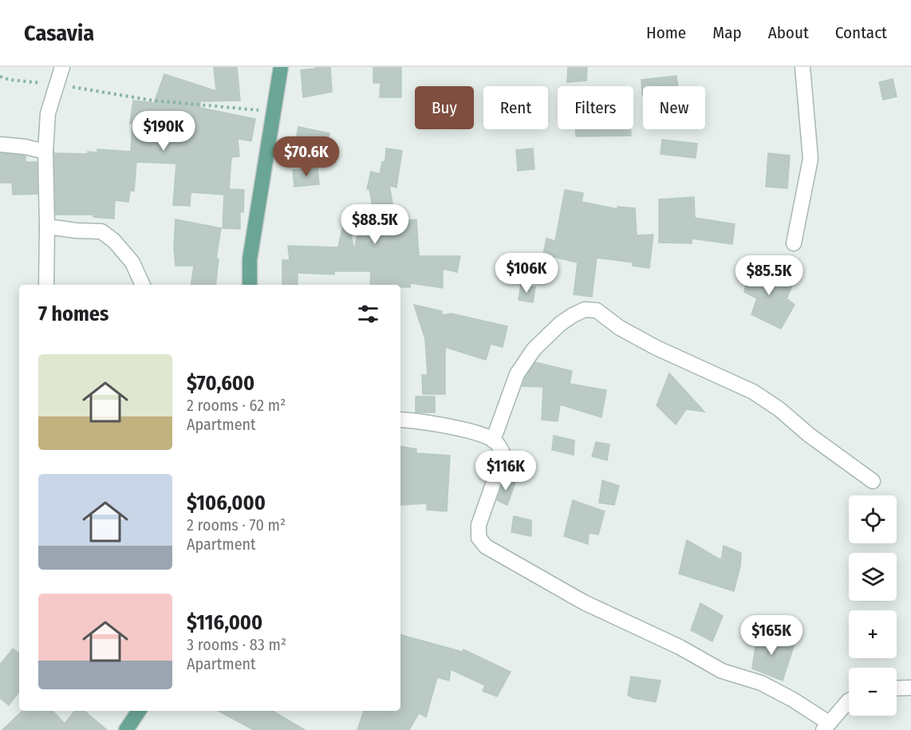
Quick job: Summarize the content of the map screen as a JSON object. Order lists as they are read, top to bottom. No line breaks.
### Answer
{"page":{"header":"Casavia","nav":["Home","Map","About","Contact"],"chip":["Buy","Rent","Filters","New"],"price":["$190K","$70.6K","$88.5K","$106K","$85.5K","$116K","$165K"],"heading":"7 homes","list":[{"name":"$70,600","note":"2 rooms · 62 m² · Apartment"},{"name":"$106,000","note":"2 rooms · 70 m² · Apartment"},{"name":"$116,000","note":"3 rooms · 83 m² · Apartment"}],"map_buttons":["+","−"]}}
